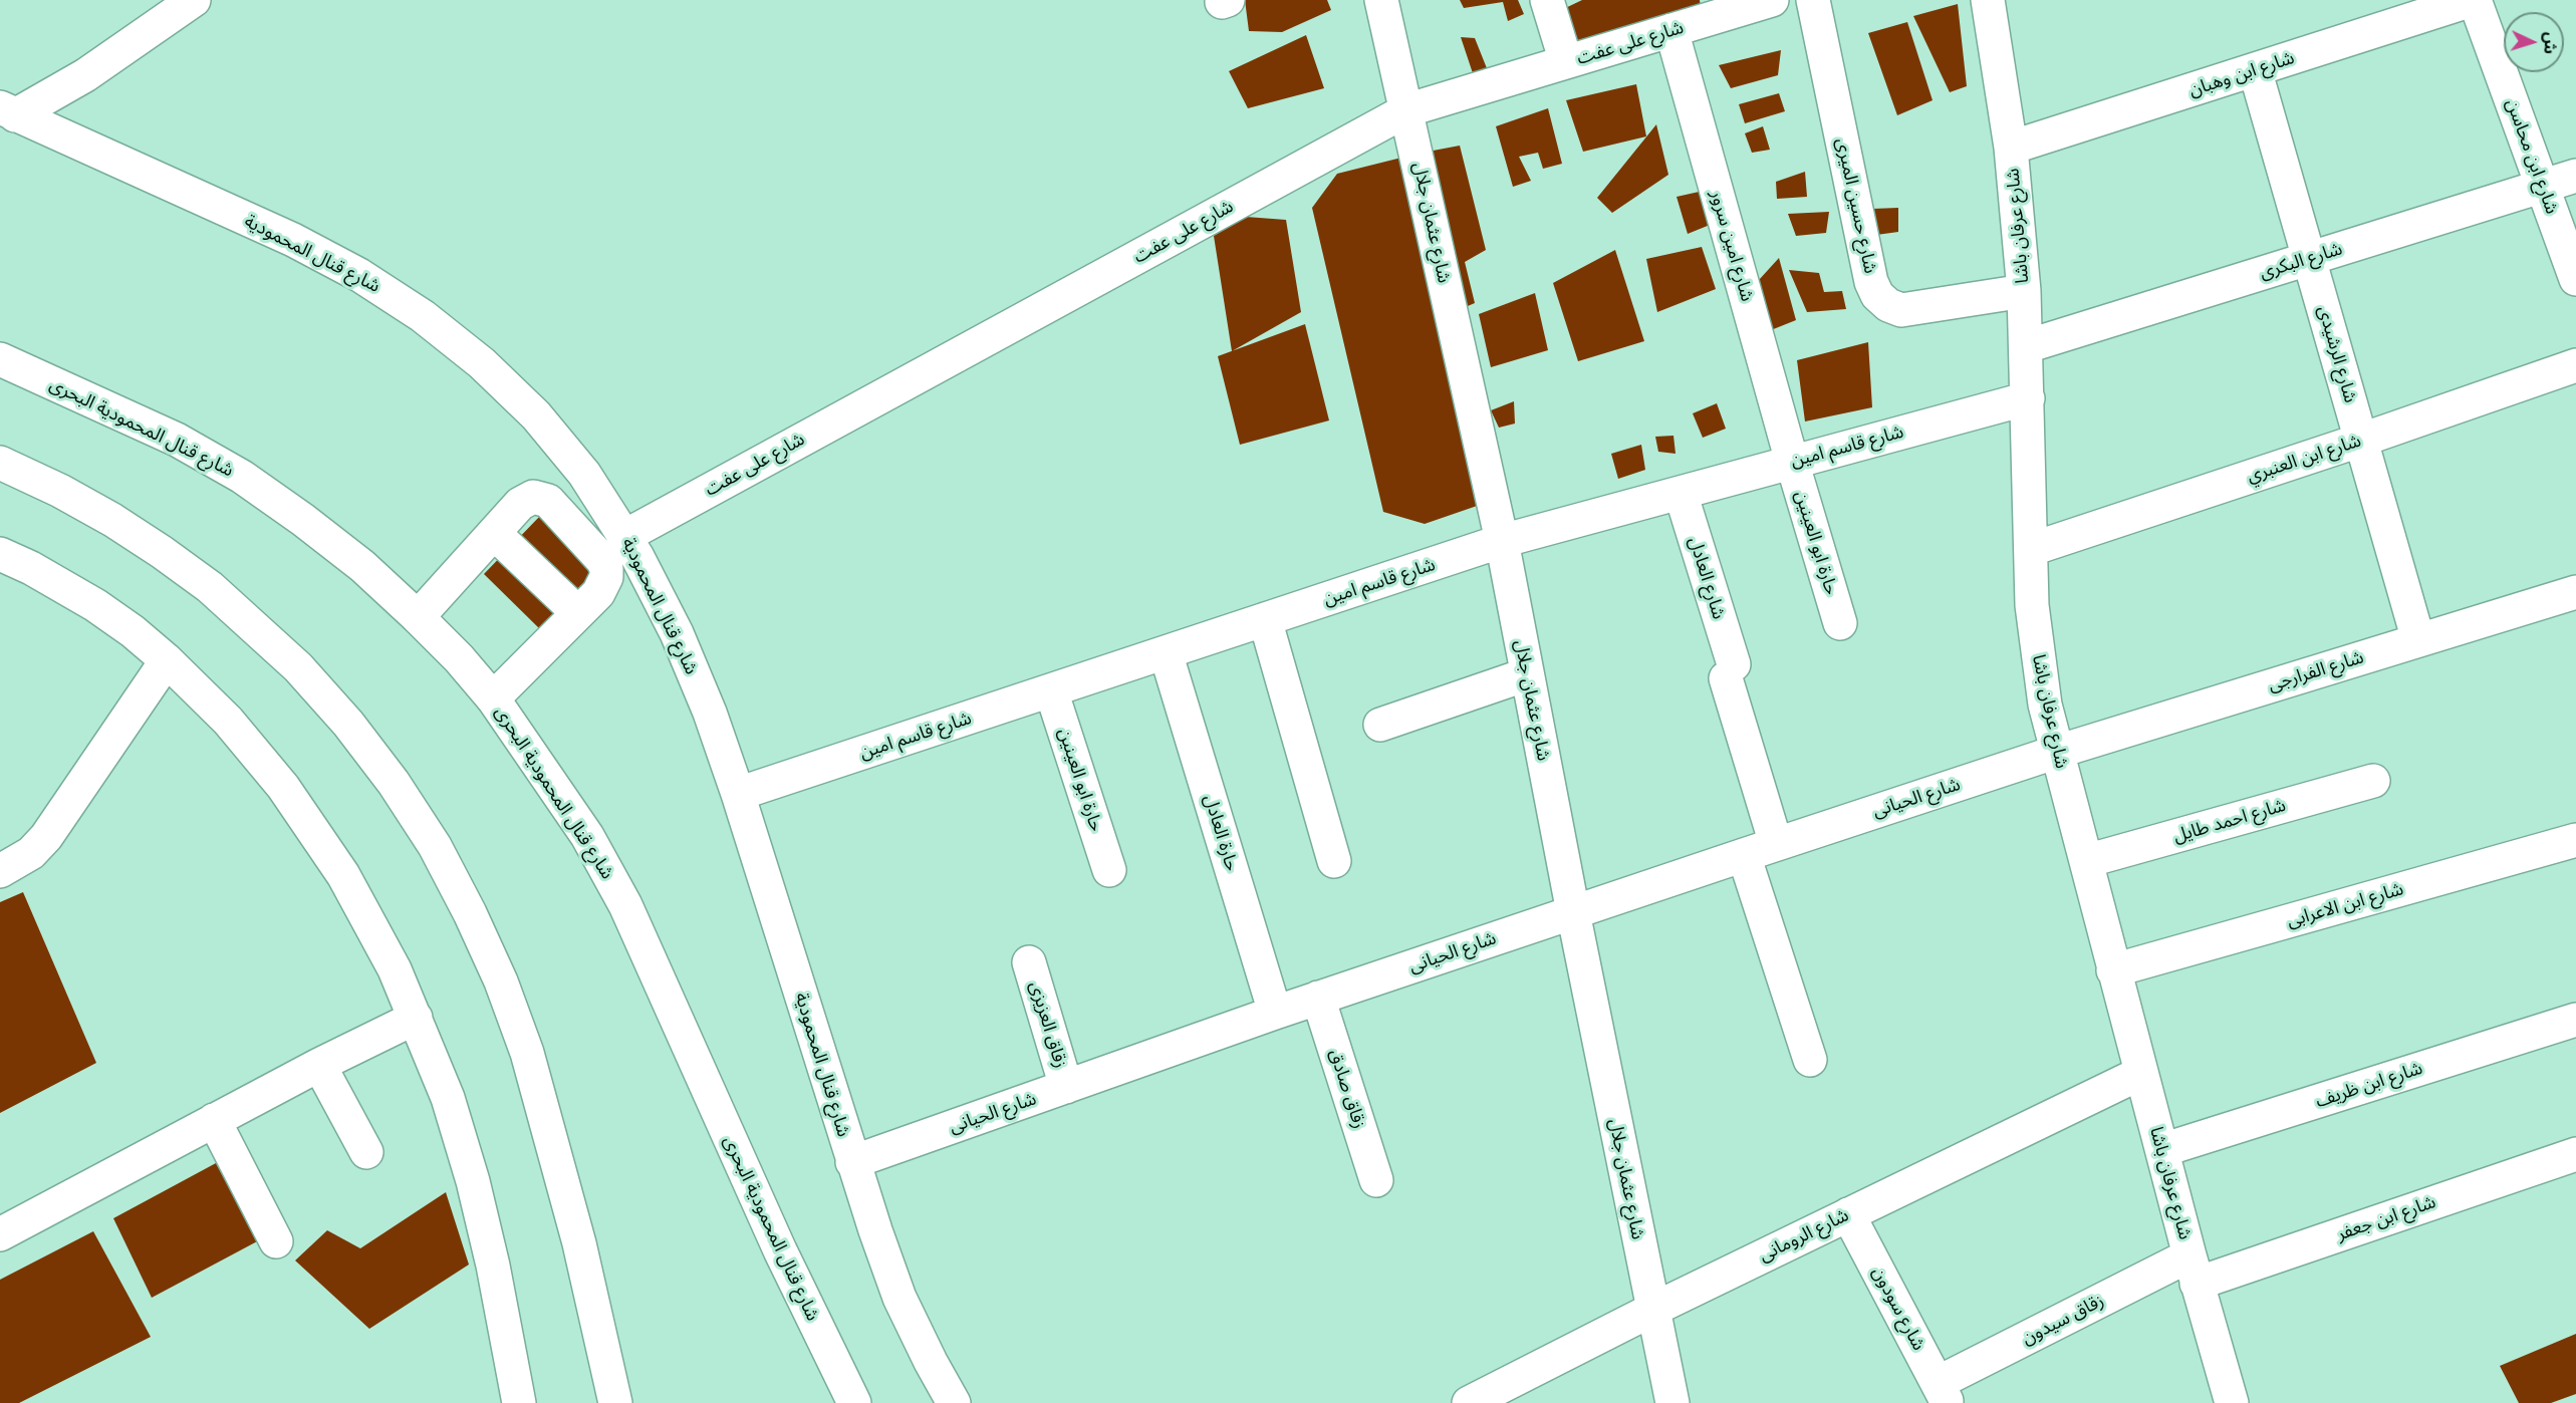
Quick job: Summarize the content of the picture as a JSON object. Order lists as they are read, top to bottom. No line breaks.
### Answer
{"streets":{"street":["شارع على عفت","شارع ابن وهبان","شارع ابن محاسن","شارع حسين الميرى","شارع عثمان جلال","شارع عرفان باشا","شارع امين سرور","شارع قنال المحمودية","شارع البكرى","شارع الرشيدى","شارع قنال المحمودية البحرى","شارع قاسم امين","شارع ابن العنبري","حارة ابو العينين","شارع العادل","شارع الفرارجى","شارع الحيانى","شارع احمد طايل","حارة العادل","شارع ابن الاعرابى","زقاق العزيزى","شارع ابن ظريف","زقاق صادق","شارع ابن جعفر","شارع الرومانى","شارع سودون","زقاق سيدون"]},"crossings":[["شارع على عفت","شارع عثمان جلال"],["شارع على عفت","شارع امين سرور"],["شارع على عفت","شارع قنال المحمودية"],["شارع ابن وهبان","شارع ابن محاسن"],["شارع ابن وهبان","شارع عرفان باشا"],["شارع ابن وهبان","شارع الرشيدى"],["شارع ابن محاسن","شارع البكرى"],["شارع حسين الميرى","شارع عرفان باشا"],["شارع عثمان جلال","شارع قاسم امين"],["شارع عثمان جلال","شارع الحيانى"],["شارع عثمان جلال","شارع الرومانى"],["شارع عرفان باشا","شارع البكرى"],["شارع عرفان باشا","شارع قاسم امين"],["شارع عرفان باشا","شارع ابن العنبري"],["شارع عرفان باشا","شارع الفرارجى"],["شارع عرفان باشا","شارع الحيانى"],["شارع عرفان باشا","شارع احمد طايل"],["شارع عرفان باشا","شارع ابن الاعرابى"],["شارع عرفان باشا","شارع ابن ظريف"],["شارع عرفان باشا","شارع ابن جعفر"],["شارع عرفان باشا","شارع الرومانى"],["شارع عرفان باشا","زقاق سيدون"],["شارع امين سرور","شارع قاسم امين"],["شارع امين سرور","حارة ابو العينين"],["شارع قنال المحمودية","شارع قاسم امين"],["شارع قنال المحمودية","شارع الحيانى"],["شارع البكرى","شارع الرشيدى"],["شارع الرشيدى","شارع ابن العنبري"],["شارع الرشيدى","شارع الفرارجى"],["شارع قاسم امين","حارة ابو العينين"],["شارع قاسم امين","شارع العادل"],["شارع قاسم امين","حارة العادل"],["شارع العادل","شارع الحيانى"],["شارع الفرارجى","شارع الحيانى"],["شارع الحيانى","حارة العادل"],["شارع الحيانى","زقاق العزيزى"],["شارع الحيانى","زقاق صادق"],["شارع ابن جعفر","زقاق سيدون"],["شارع الرومانى","شارع سودون"],["شارع سودون","زقاق سيدون"]],"north":"right"}
